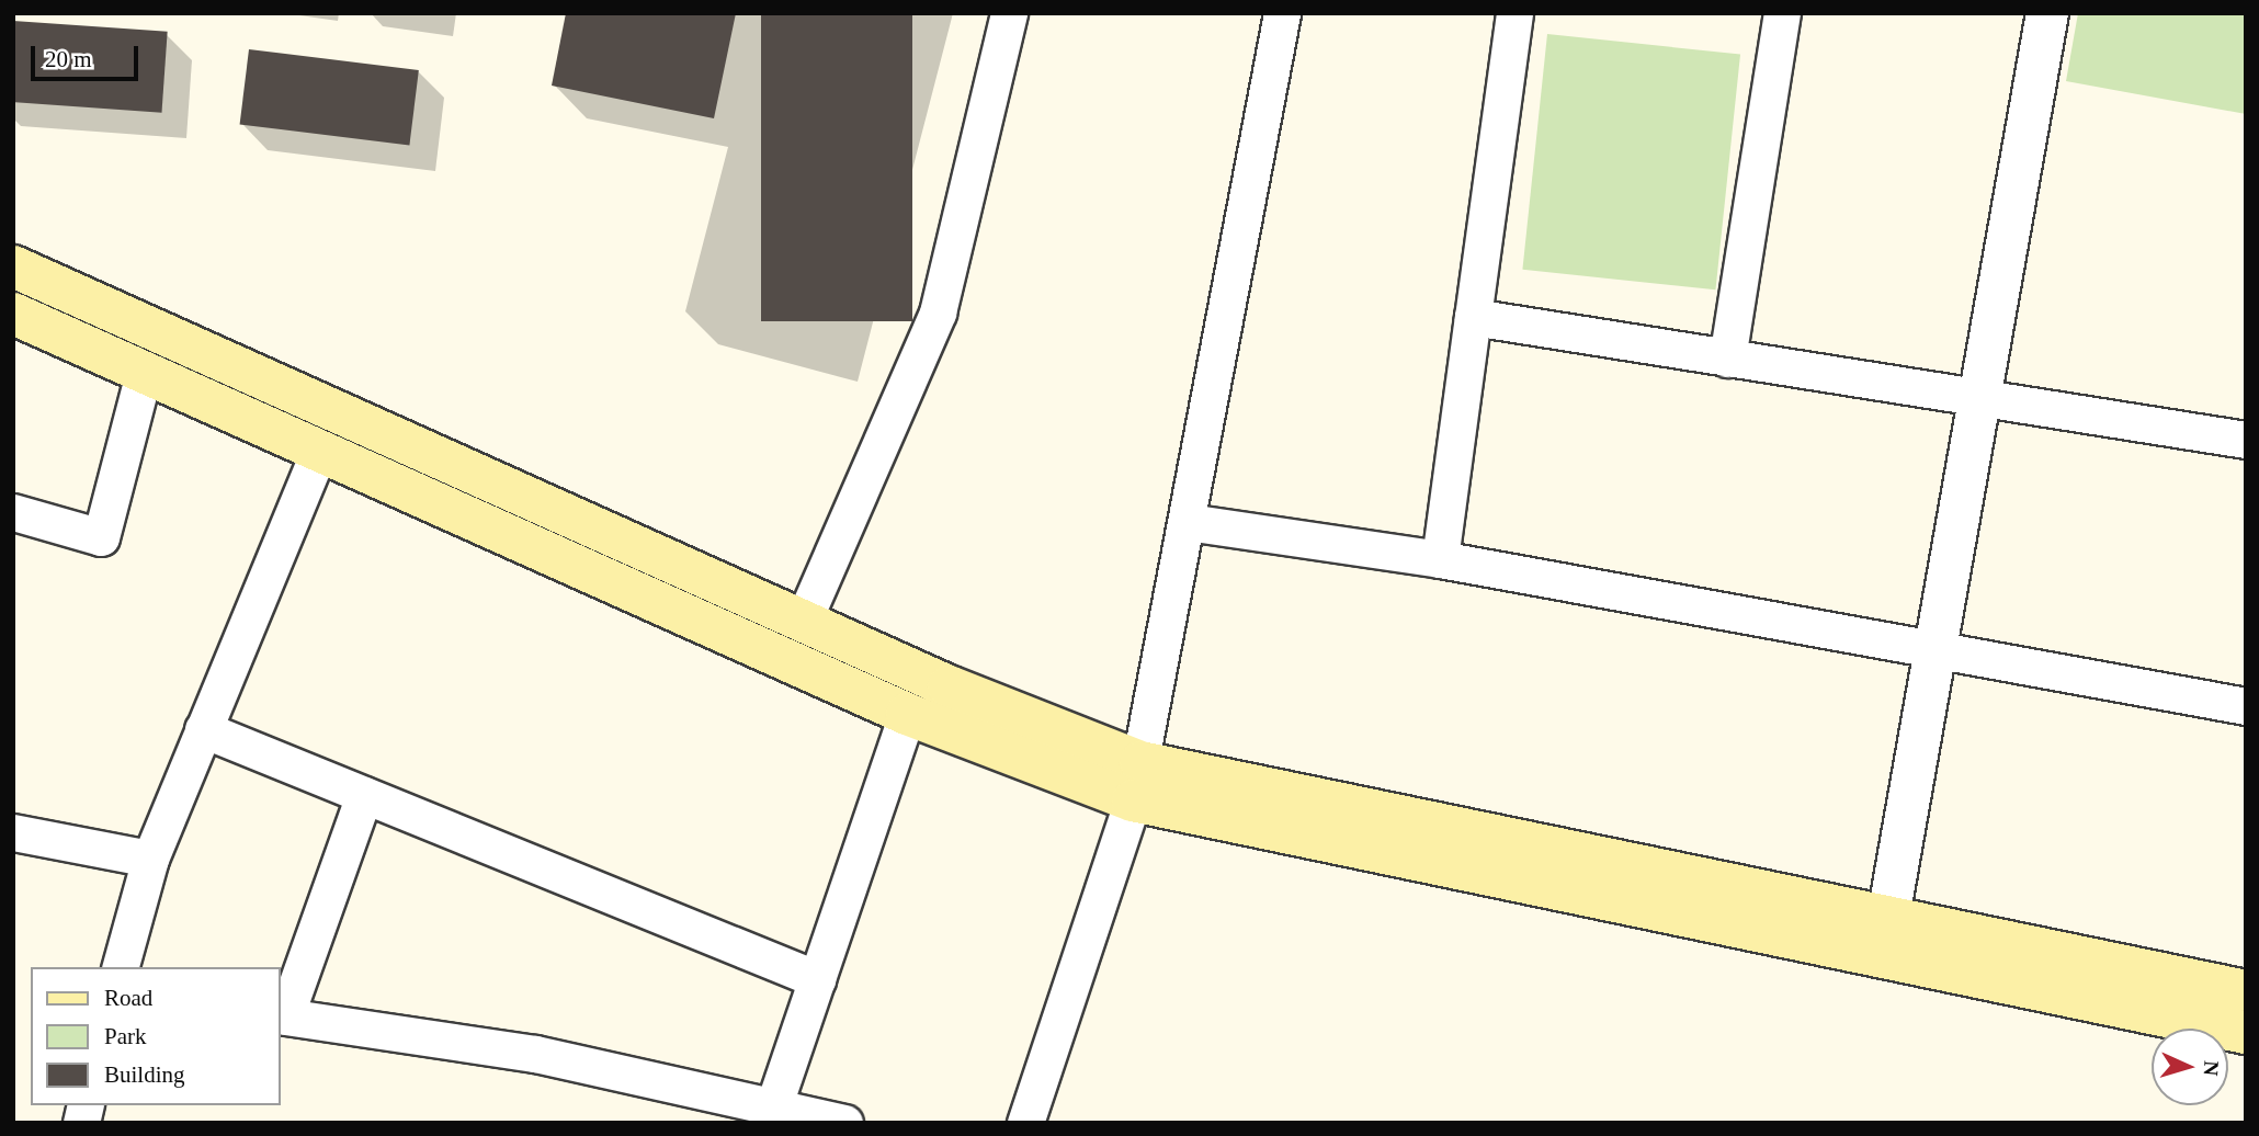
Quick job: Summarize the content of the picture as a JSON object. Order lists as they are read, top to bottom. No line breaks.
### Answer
{"legend":["Road","Park","Building"],"scale_bar":"20 m","north":"right"}
